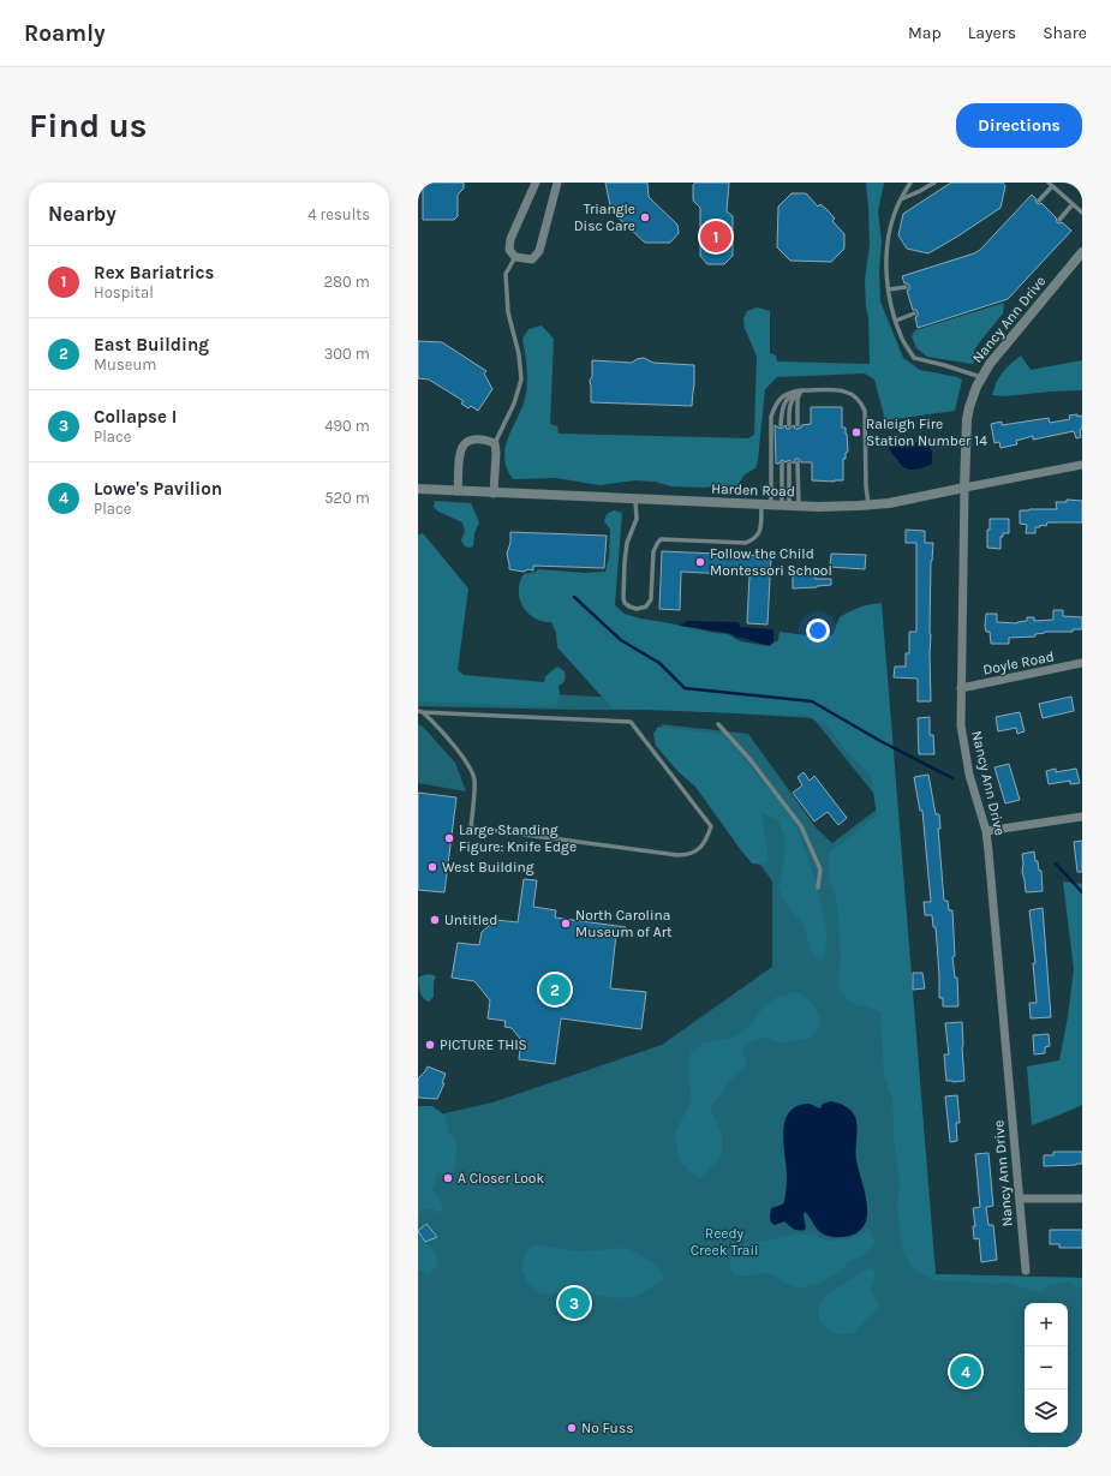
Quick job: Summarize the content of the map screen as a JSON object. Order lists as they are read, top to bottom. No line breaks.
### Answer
{"streets":{"street":["Nancy Ann Drive","Harden Road","Doyle Road"]},"crossings":[["Nancy Ann Drive","Harden Road"],["Nancy Ann Drive","Doyle Road"]],"parks":["Reedy Creek Trail"],"places":["Triangle Disc Care","Raleigh Fire Station Number 14","Follow the Child Montessori School","Large Standing Figure: Knife Edge","West Building","Untitled","North Carolina Museum of Art","PICTURE THIS","A Closer Look","No Fuss"],"page":{"header":"Roamly","nav":["Map","Layers","Share"],"buttons":"Directions","title":"Find us","heading":["Nearby","4 results"],"pins":["1","2","3","4"],"list":[{"mark":"1","name":"Rex Bariatrics","note":"Hospital","value":"280 m"},{"mark":"2","name":"East Building","note":"Museum","value":"300 m"},{"mark":"3","name":"Collapse I","note":"Place","value":"490 m"},{"mark":"4","name":"Lowe's Pavilion","note":"Place","value":"520 m"}],"map_buttons":["+","−"]}}
